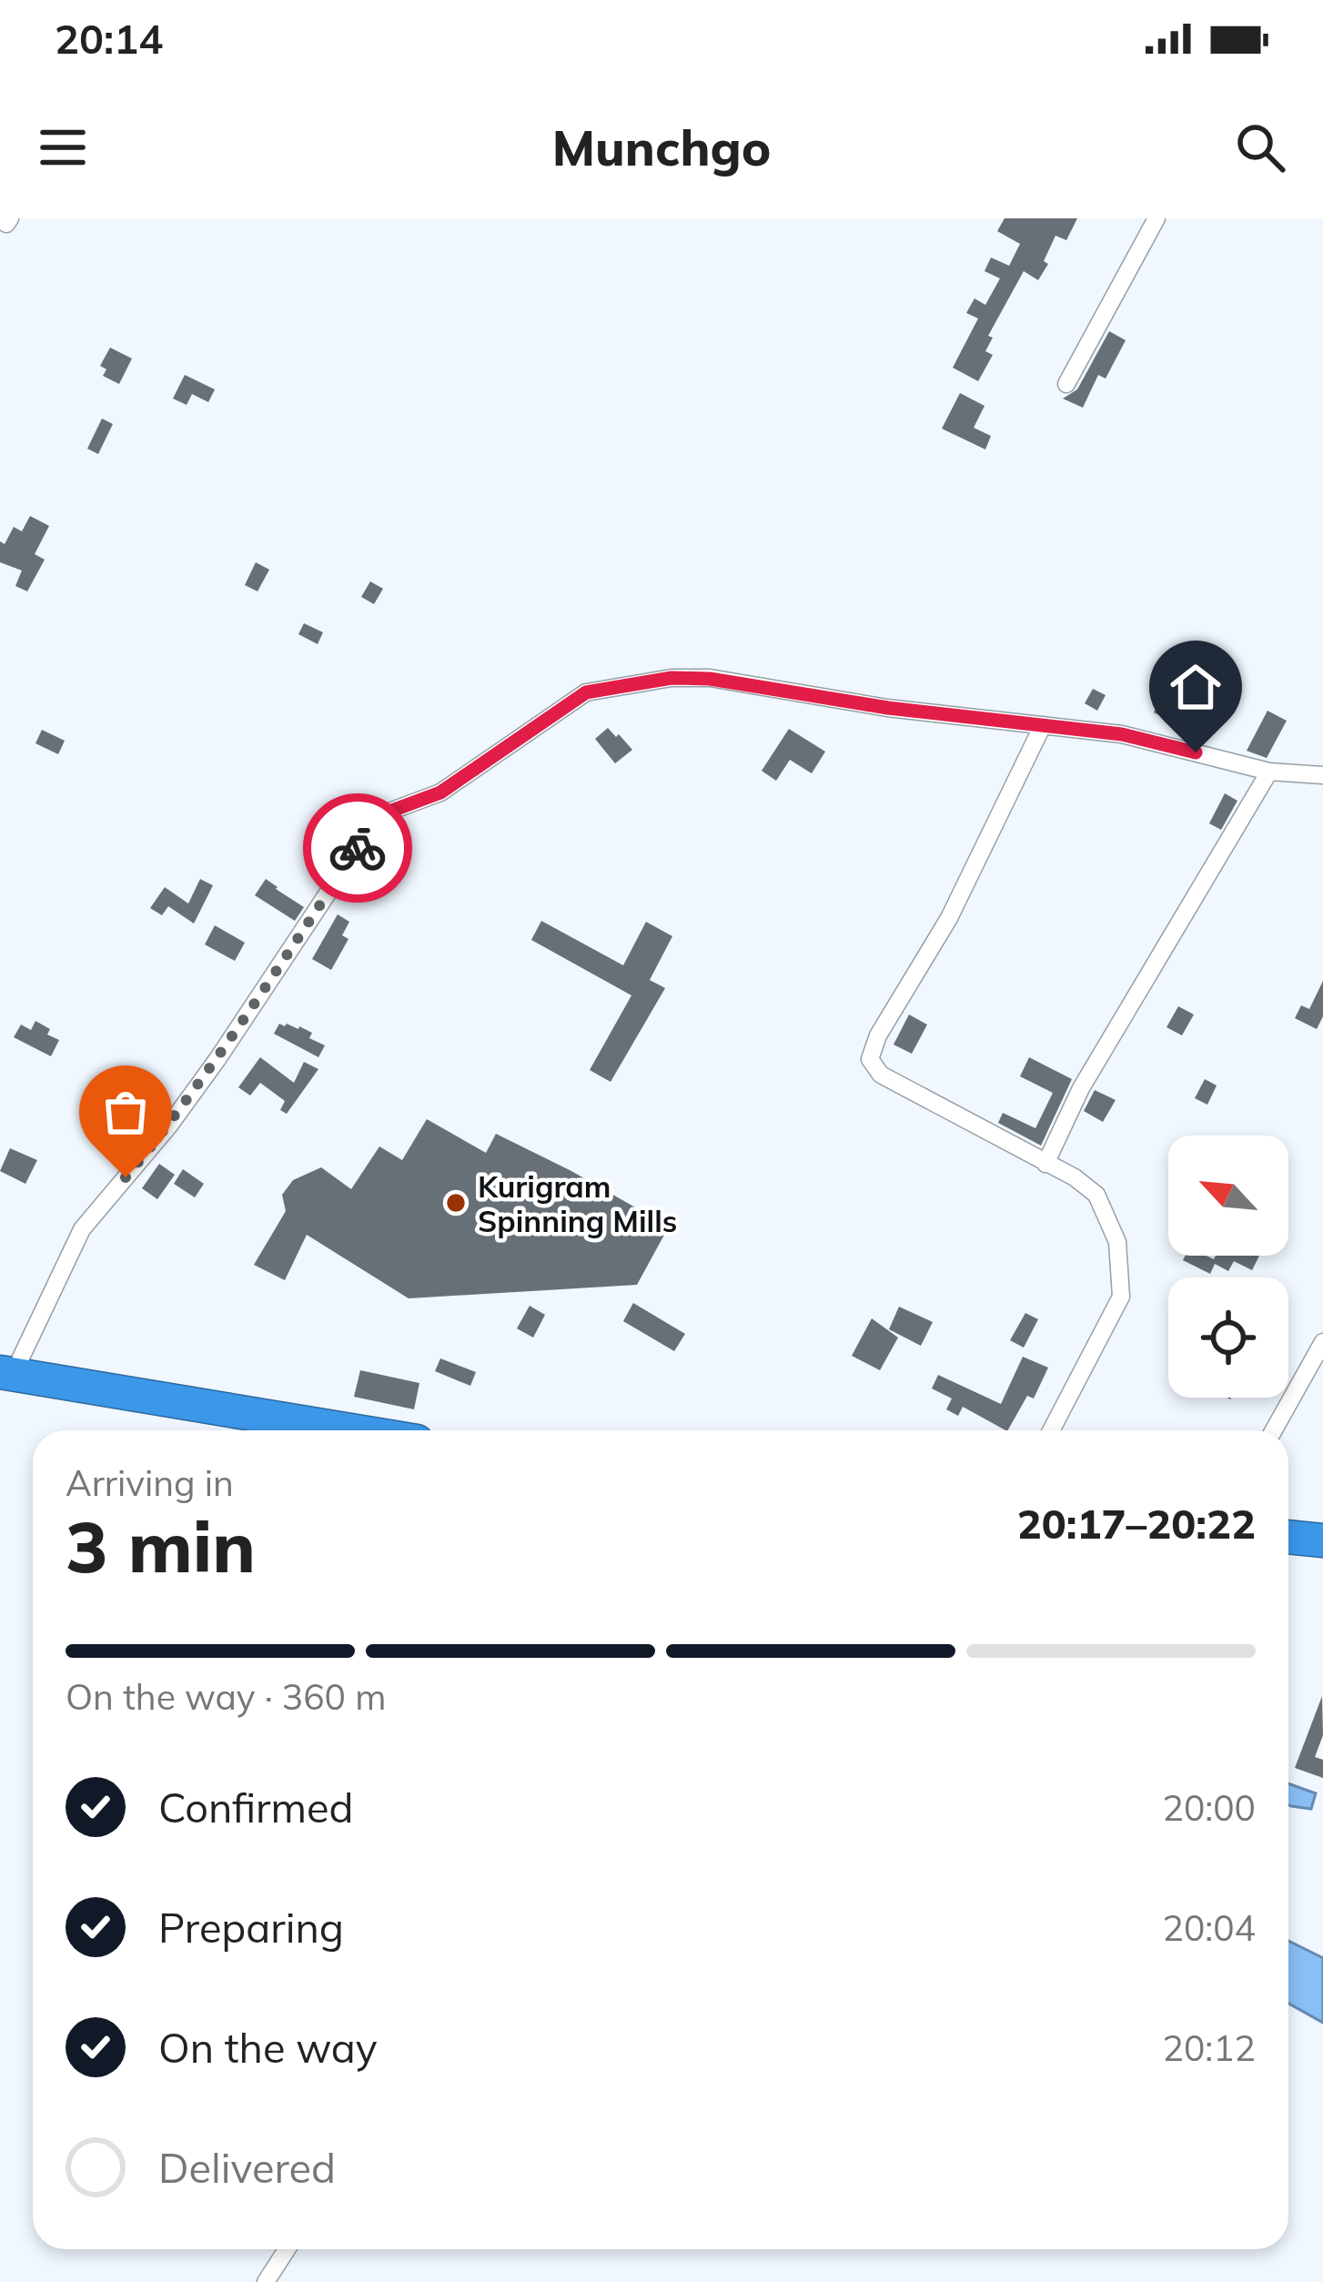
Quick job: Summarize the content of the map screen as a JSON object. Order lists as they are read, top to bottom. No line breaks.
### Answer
{"places":["Kurigram Spinning Mills"],"north":"top left","page":{"status":"20:14","header":"Munchgo","heading":["3 min","Arriving in","20:17–20:22"],"bar":"On the way · 360 m","list":[["Confirmed","20:00"],["Preparing","20:04"],["On the way","20:12"],"Delivered"]}}
